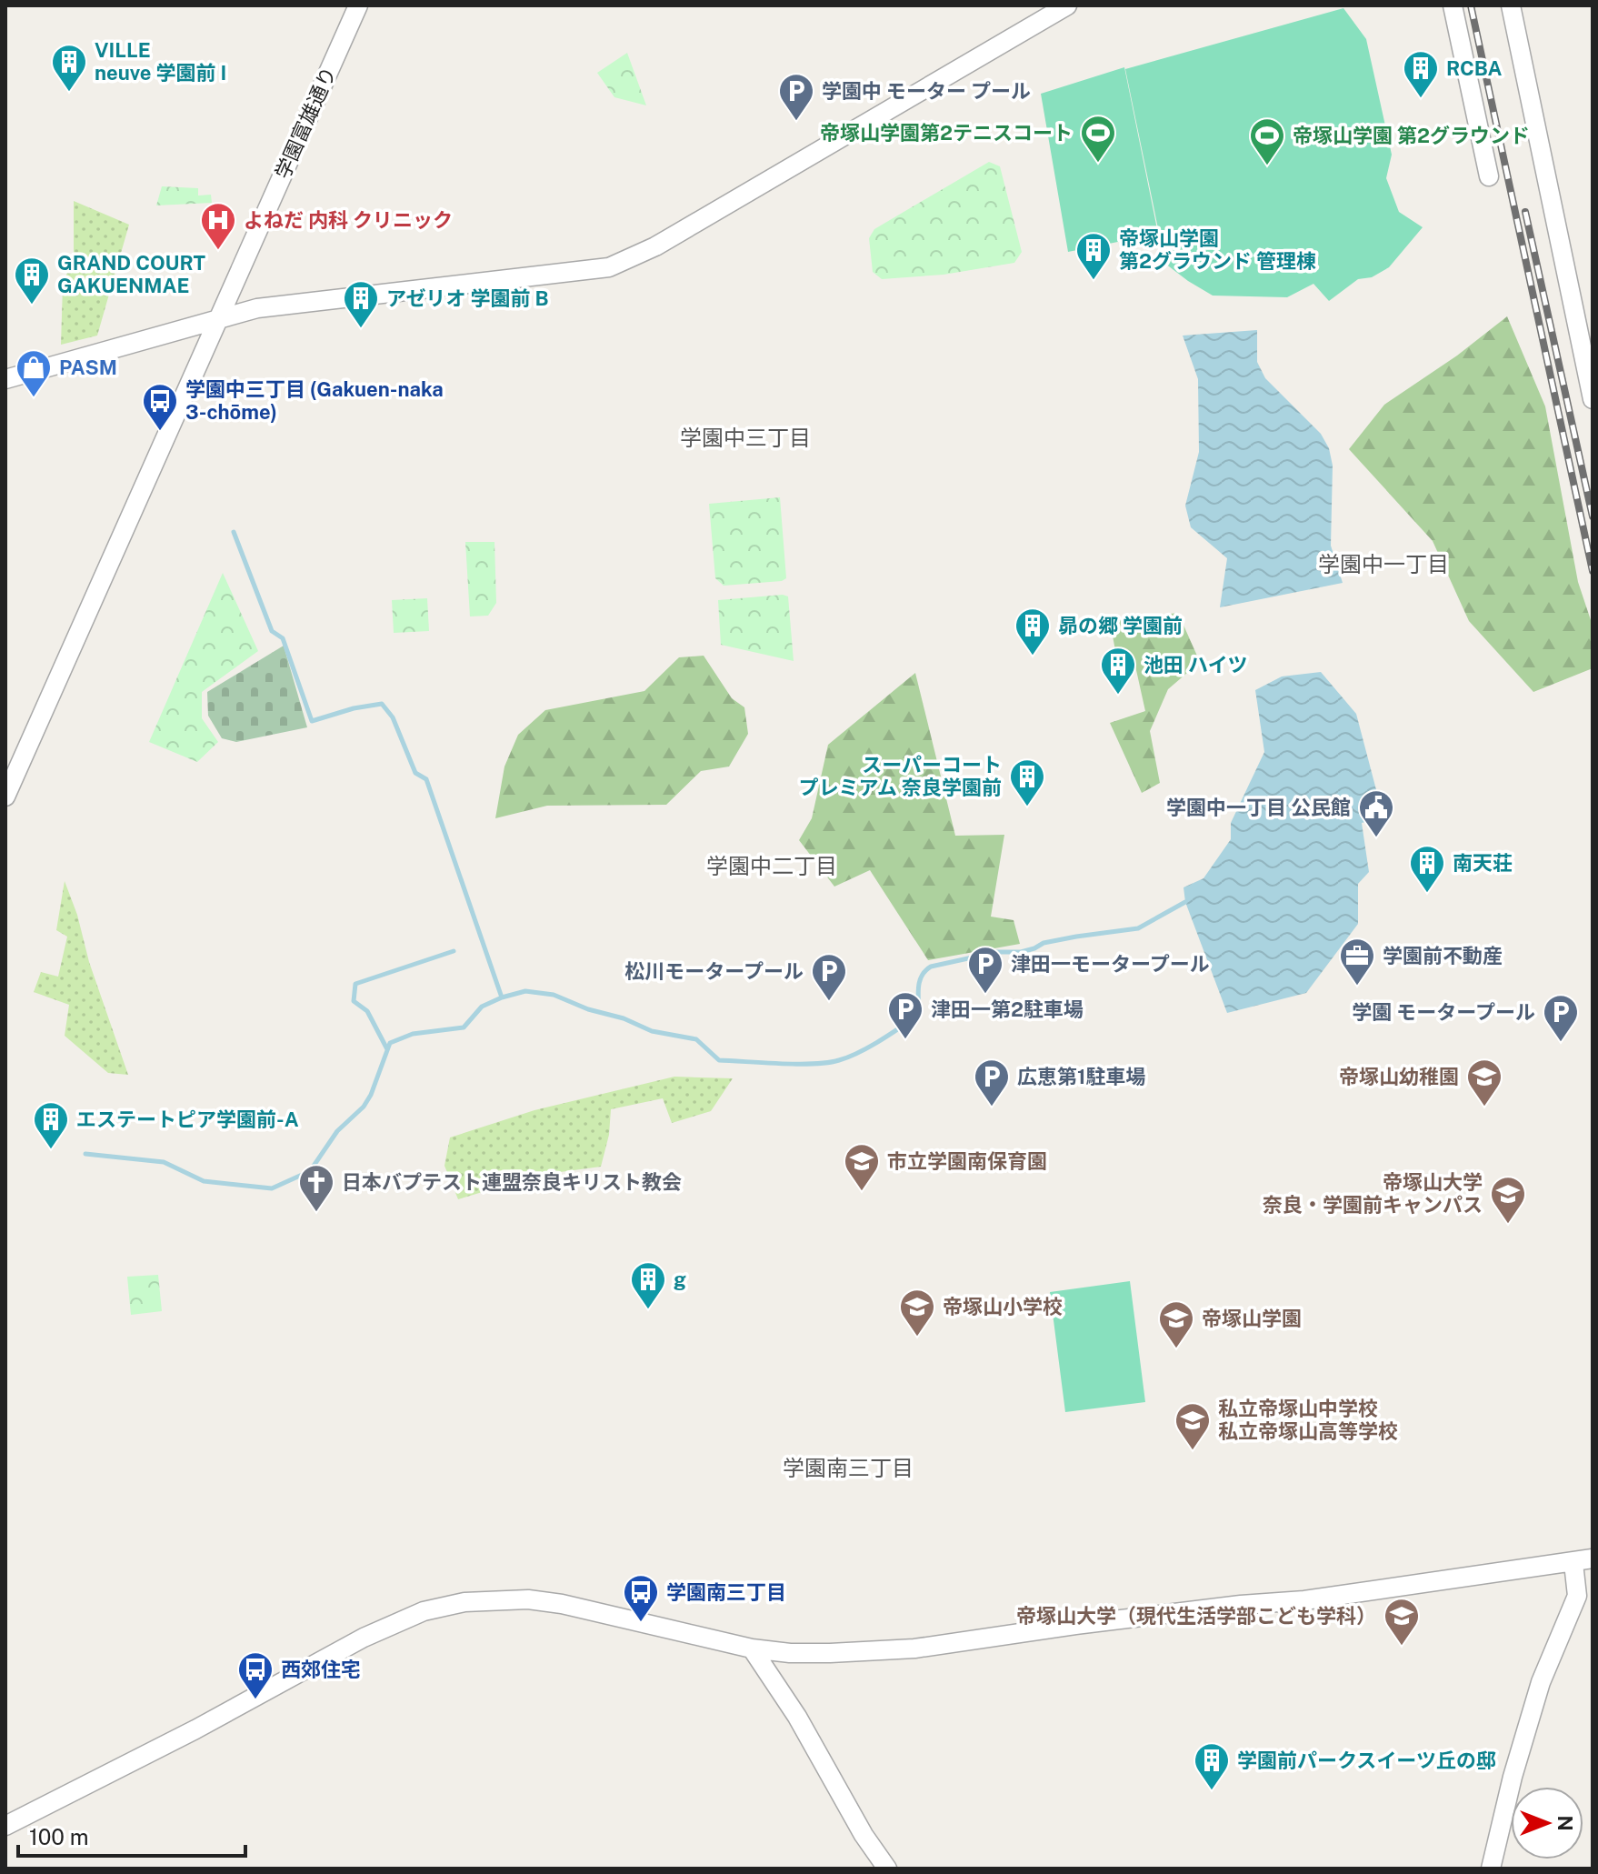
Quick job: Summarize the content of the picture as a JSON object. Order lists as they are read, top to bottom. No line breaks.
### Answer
{"streets":{"street":["学園富雄通り"]},"districts":["学園中三丁目","学園中一丁目","学園中二丁目","学園南三丁目"],"places":{"building":["VILLE neuve 学園前 I","RCBA","帝塚山学園 第2グラウンド 管理棟","GRAND COURT GAKUENMAE","アゼリオ 学園前 B","昴の郷 学園前","池田 ハイツ","スーパーコート プレミアム 奈良学園前","南天荘","エステートピア学園前-A","g","学園前パークスイーツ丘の邸"],"parking":["学園中 モーター プール","津田一モータープール","松川モータープール","津田一第2駐車場","学園 モータープール","広恵第1駐車場"],"sports":["帝塚山学園第2テニスコート","帝塚山学園 第2グラウンド"],"hospital":["よねだ 内科 クリニック"],"shop":["PASM"],"bus stop":["学園中三丁目 (Gakuen-naka 3-chōme)","学園南三丁目","西郊住宅"],"public building":["学園中一丁目 公民館"],"office":["学園前不動産"],"school or university":["帝塚山幼稚園","市立学園南保育園","帝塚山大学 奈良・学園前キャンパス","帝塚山小学校","帝塚山学園","私立帝塚山中学校 私立帝塚山高等学校","帝塚山大学（現代生活学部こども学科）"],"church":["日本バプテスト連盟奈良キリスト教会"]},"scale_bar":"100 m","north":"right"}
